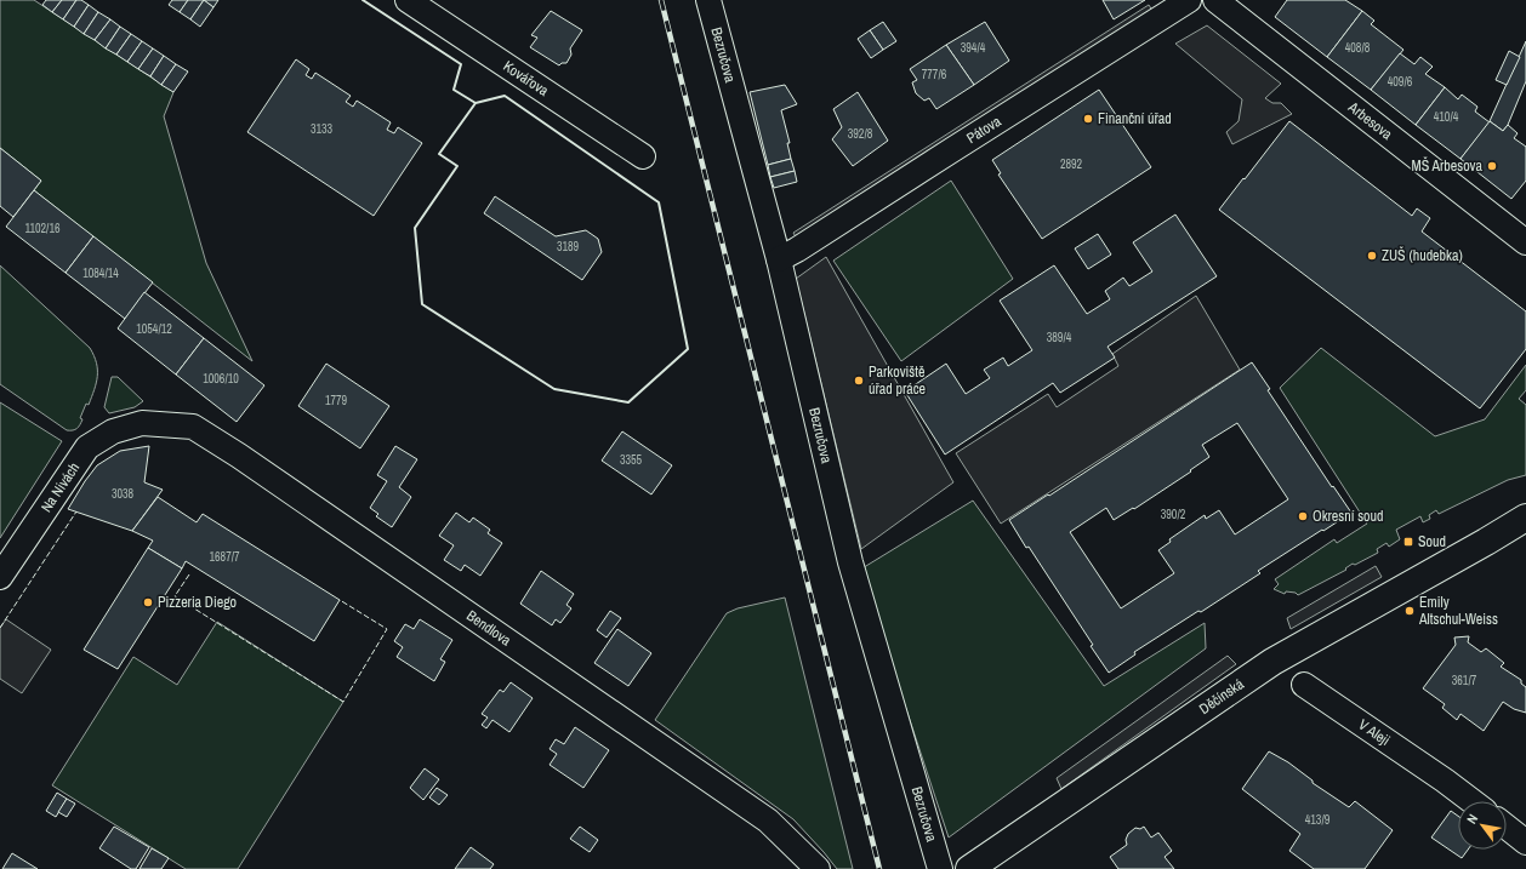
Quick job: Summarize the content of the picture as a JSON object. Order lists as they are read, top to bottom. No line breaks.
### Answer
{"streets":{"main road":["Děčínská"],"street":["Bezručova","Kovářova","Arbesova","Pátova","Na Nivách","Bendlova","V Aleji"]},"crossings":[["Bezručova","Pátova"],["Na Nivách","Bendlova"]],"places":{"other":["Finanční úřad","MŠ Arbesova","ZUŠ (hudebka)","Parkoviště úřad práce","Okresní soud","Pizzeria Diego","Emily Altschul-Weiss"],"transit":["Soud"]},"house_numbers":["394/4","408/8","777/6","409/6","410/4","3133","392/8","2892","1102/16","3189","1084/14","1054/12","389/4","1006/10","1779","3355","3038","390/2","1687/7","361/7","413/9"],"north":"top left"}
